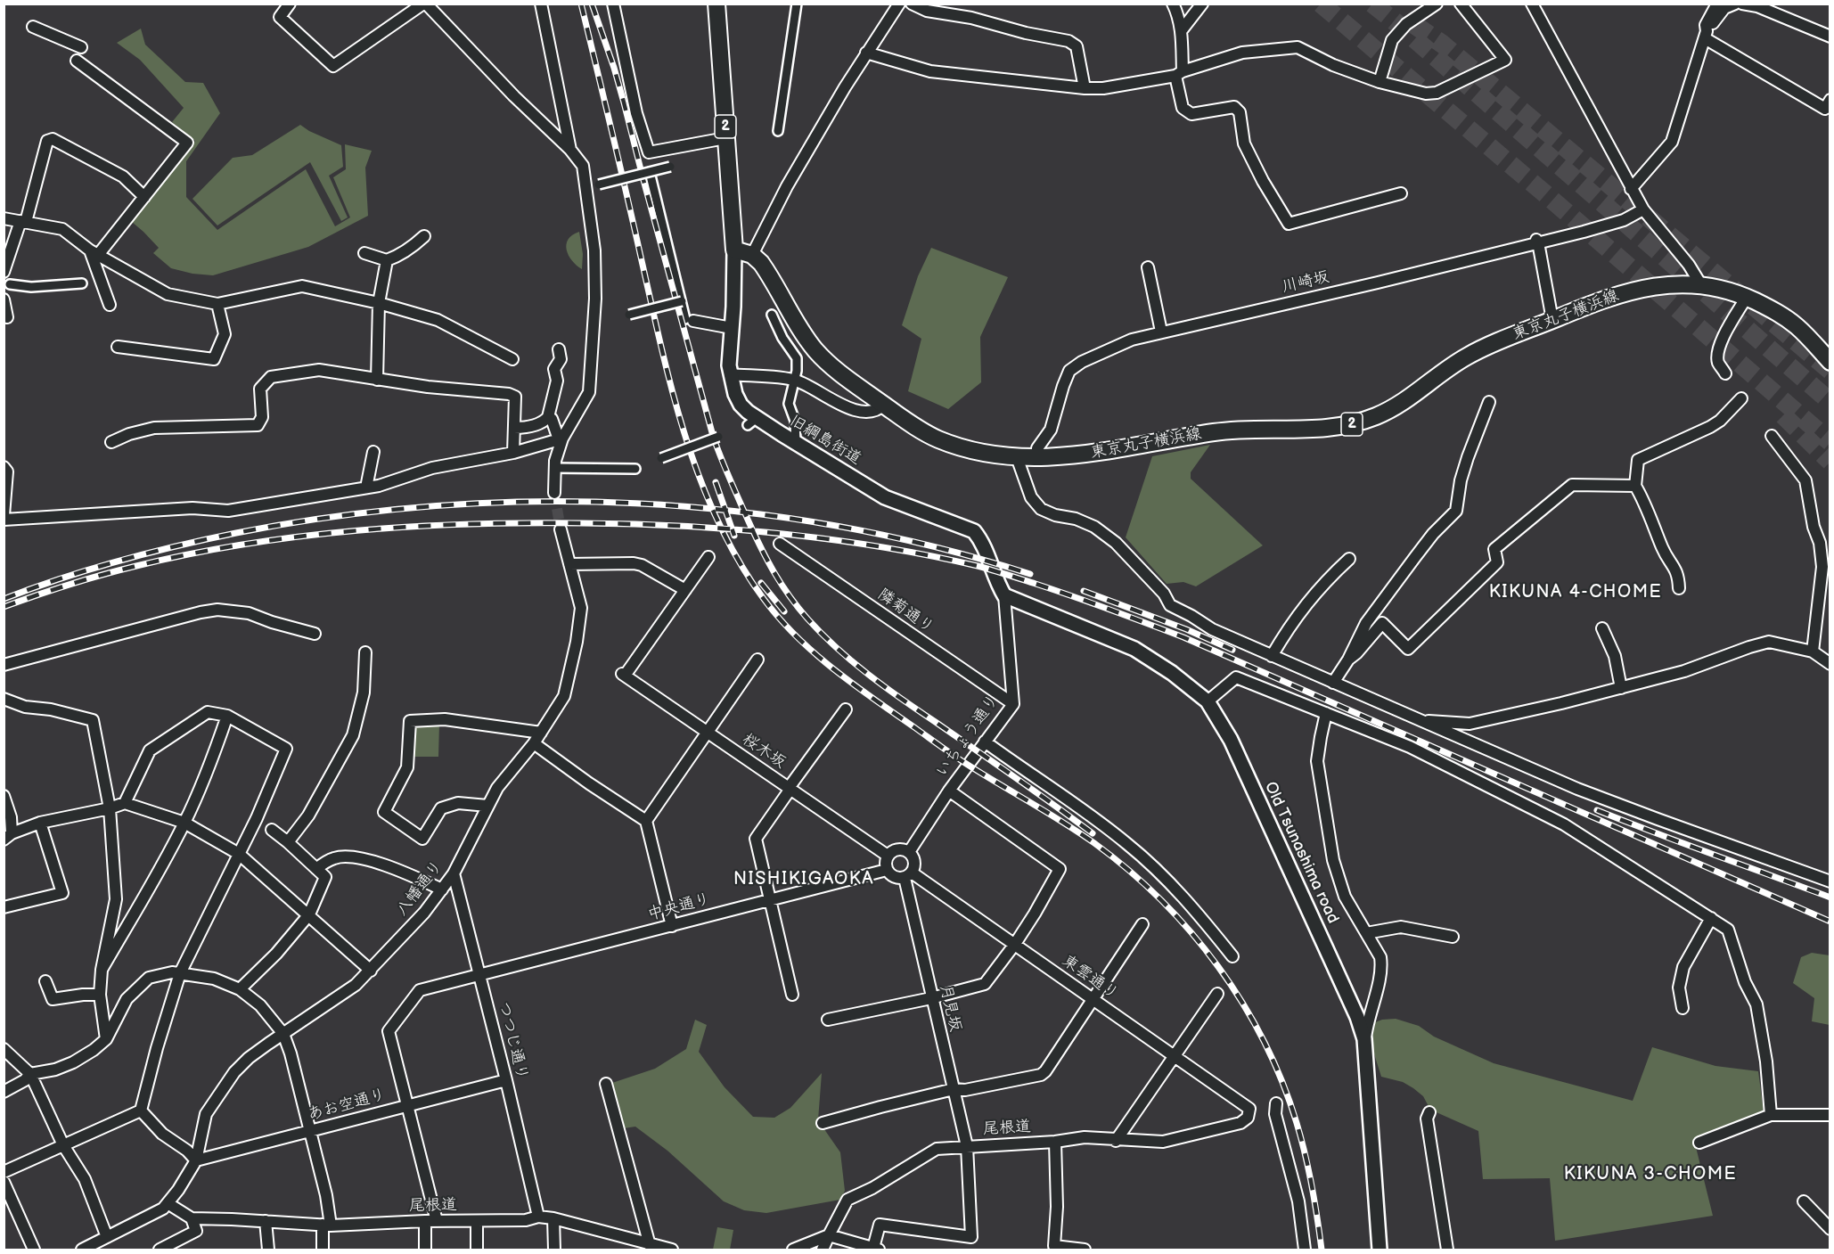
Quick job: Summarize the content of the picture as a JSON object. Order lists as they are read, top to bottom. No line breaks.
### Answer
{"streets":{"main road":["2","東京丸子横浜線"],"street":["川崎坂","旧綱島街道","隣菊通り","いちょう通り","桜木坂","Old Tsunashima road","八幡通り","中央通り","東雲通り","月見坂","つつじ通り","あお空通り","尾根道"]},"crossings":[["2","旧綱島街道"],["川崎坂","東京丸子横浜線"],["旧綱島街道","いちょう通り"],["旧綱島街道","Old Tsunashima road"],["隣菊通り","いちょう通り"],["いちょう通り","桜木坂"],["いちょう通り","Old Tsunashima road"],["いちょう通り","中央通り"],["いちょう通り","東雲通り"],["いちょう通り","月見坂"],["桜木坂","中央通り"],["桜木坂","東雲通り"],["桜木坂","月見坂"],["八幡通り","つつじ通り"],["八幡通り","あお空通り"],["中央通り","東雲通り"],["中央通り","月見坂"],["中央通り","つつじ通り"],["中央通り","あお空通り"],["東雲通り","月見坂"],["東雲通り","尾根道"],["月見坂","尾根道"],["つつじ通り","あお空通り"],["つつじ通り","尾根道"]],"districts":["KIKUNA 4-CHOME","NISHIKIGAOKA","KIKUNA 3-CHOME"]}
